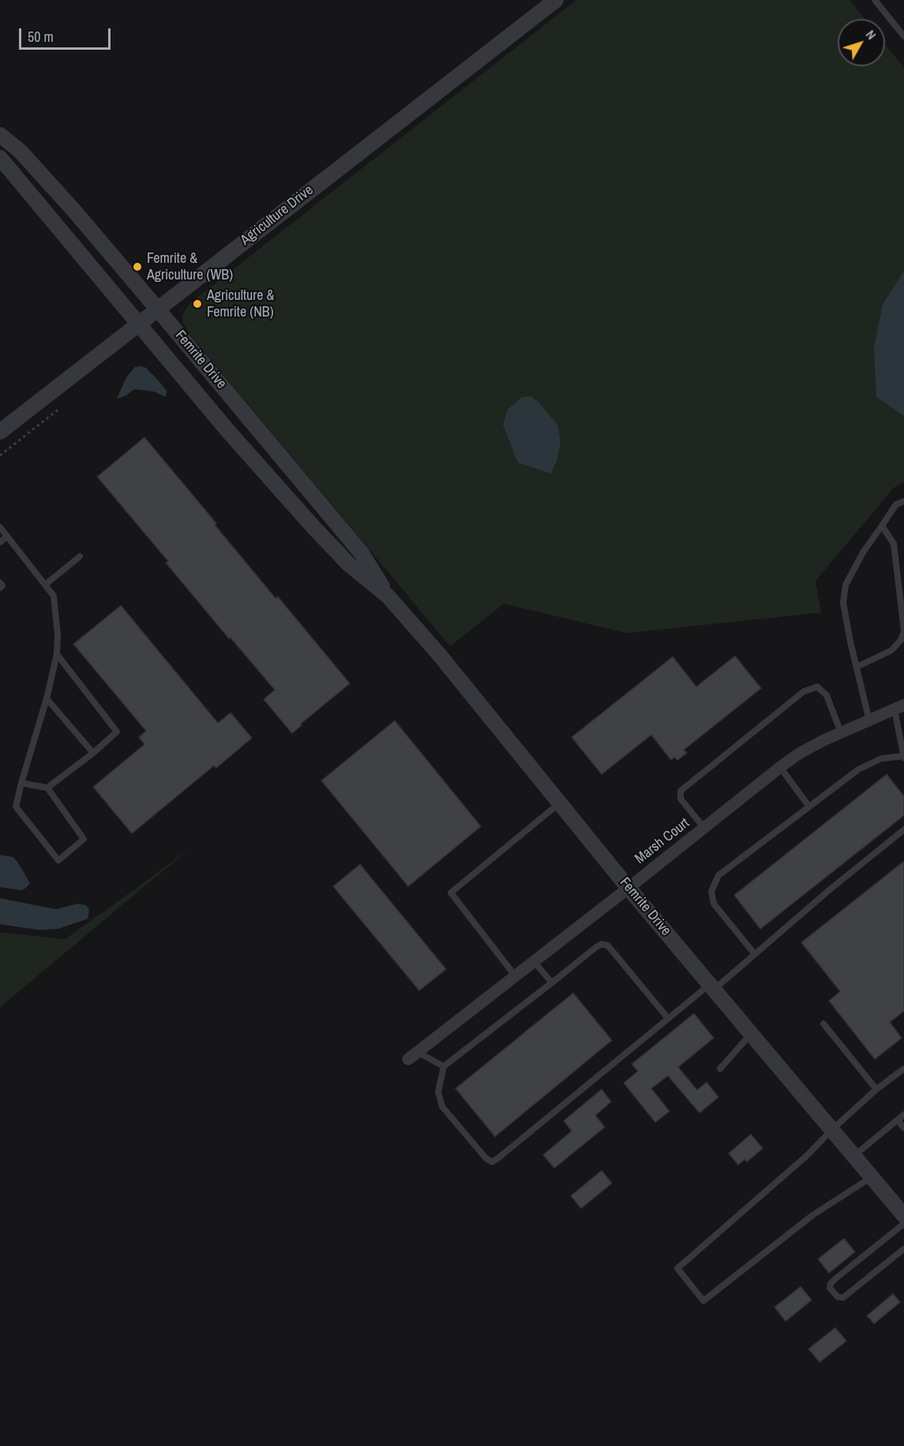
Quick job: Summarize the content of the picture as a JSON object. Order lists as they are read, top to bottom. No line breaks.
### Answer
{"streets":{"street":["Agriculture Drive","Femrite Drive","Marsh Court"]},"crossings":[["Agriculture Drive","Femrite Drive"],["Femrite Drive","Marsh Court"]],"places":["Femrite & Agriculture (WB)","Agriculture & Femrite (NB)"],"scale_bar":"50 m","north":"top right"}
